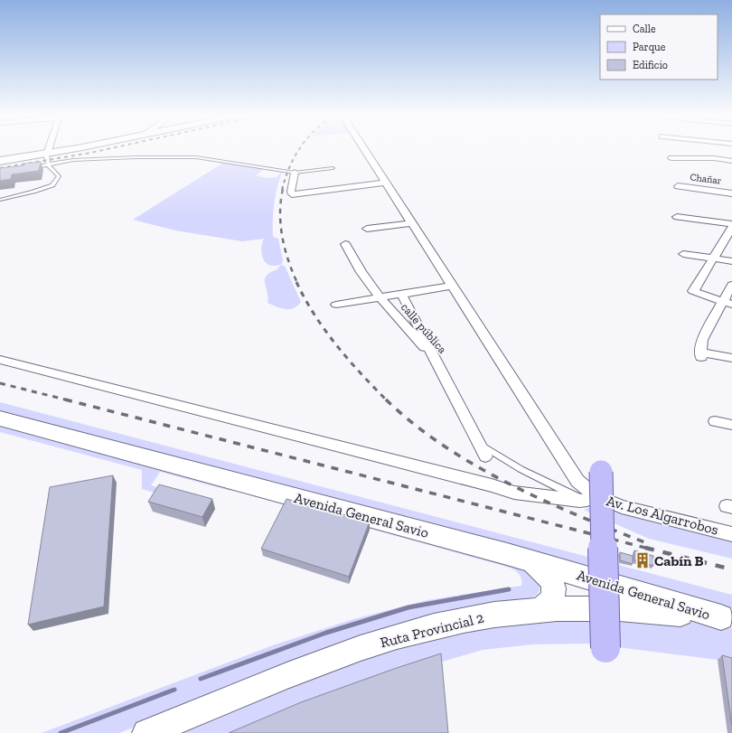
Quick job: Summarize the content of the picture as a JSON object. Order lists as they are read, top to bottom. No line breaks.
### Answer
{"streets":{"main road":["Avenida General Savio","Ruta Provincial 2"],"street":["Chañar","calle pública","Av. Los Algarrobos"]},"crossings":[["calle pública","Av. Los Algarrobos"],["Avenida General Savio","Ruta Provincial 2"]],"places":{"building":["Cabín B"]},"legend":["Calle","Parque","Edificio"]}
